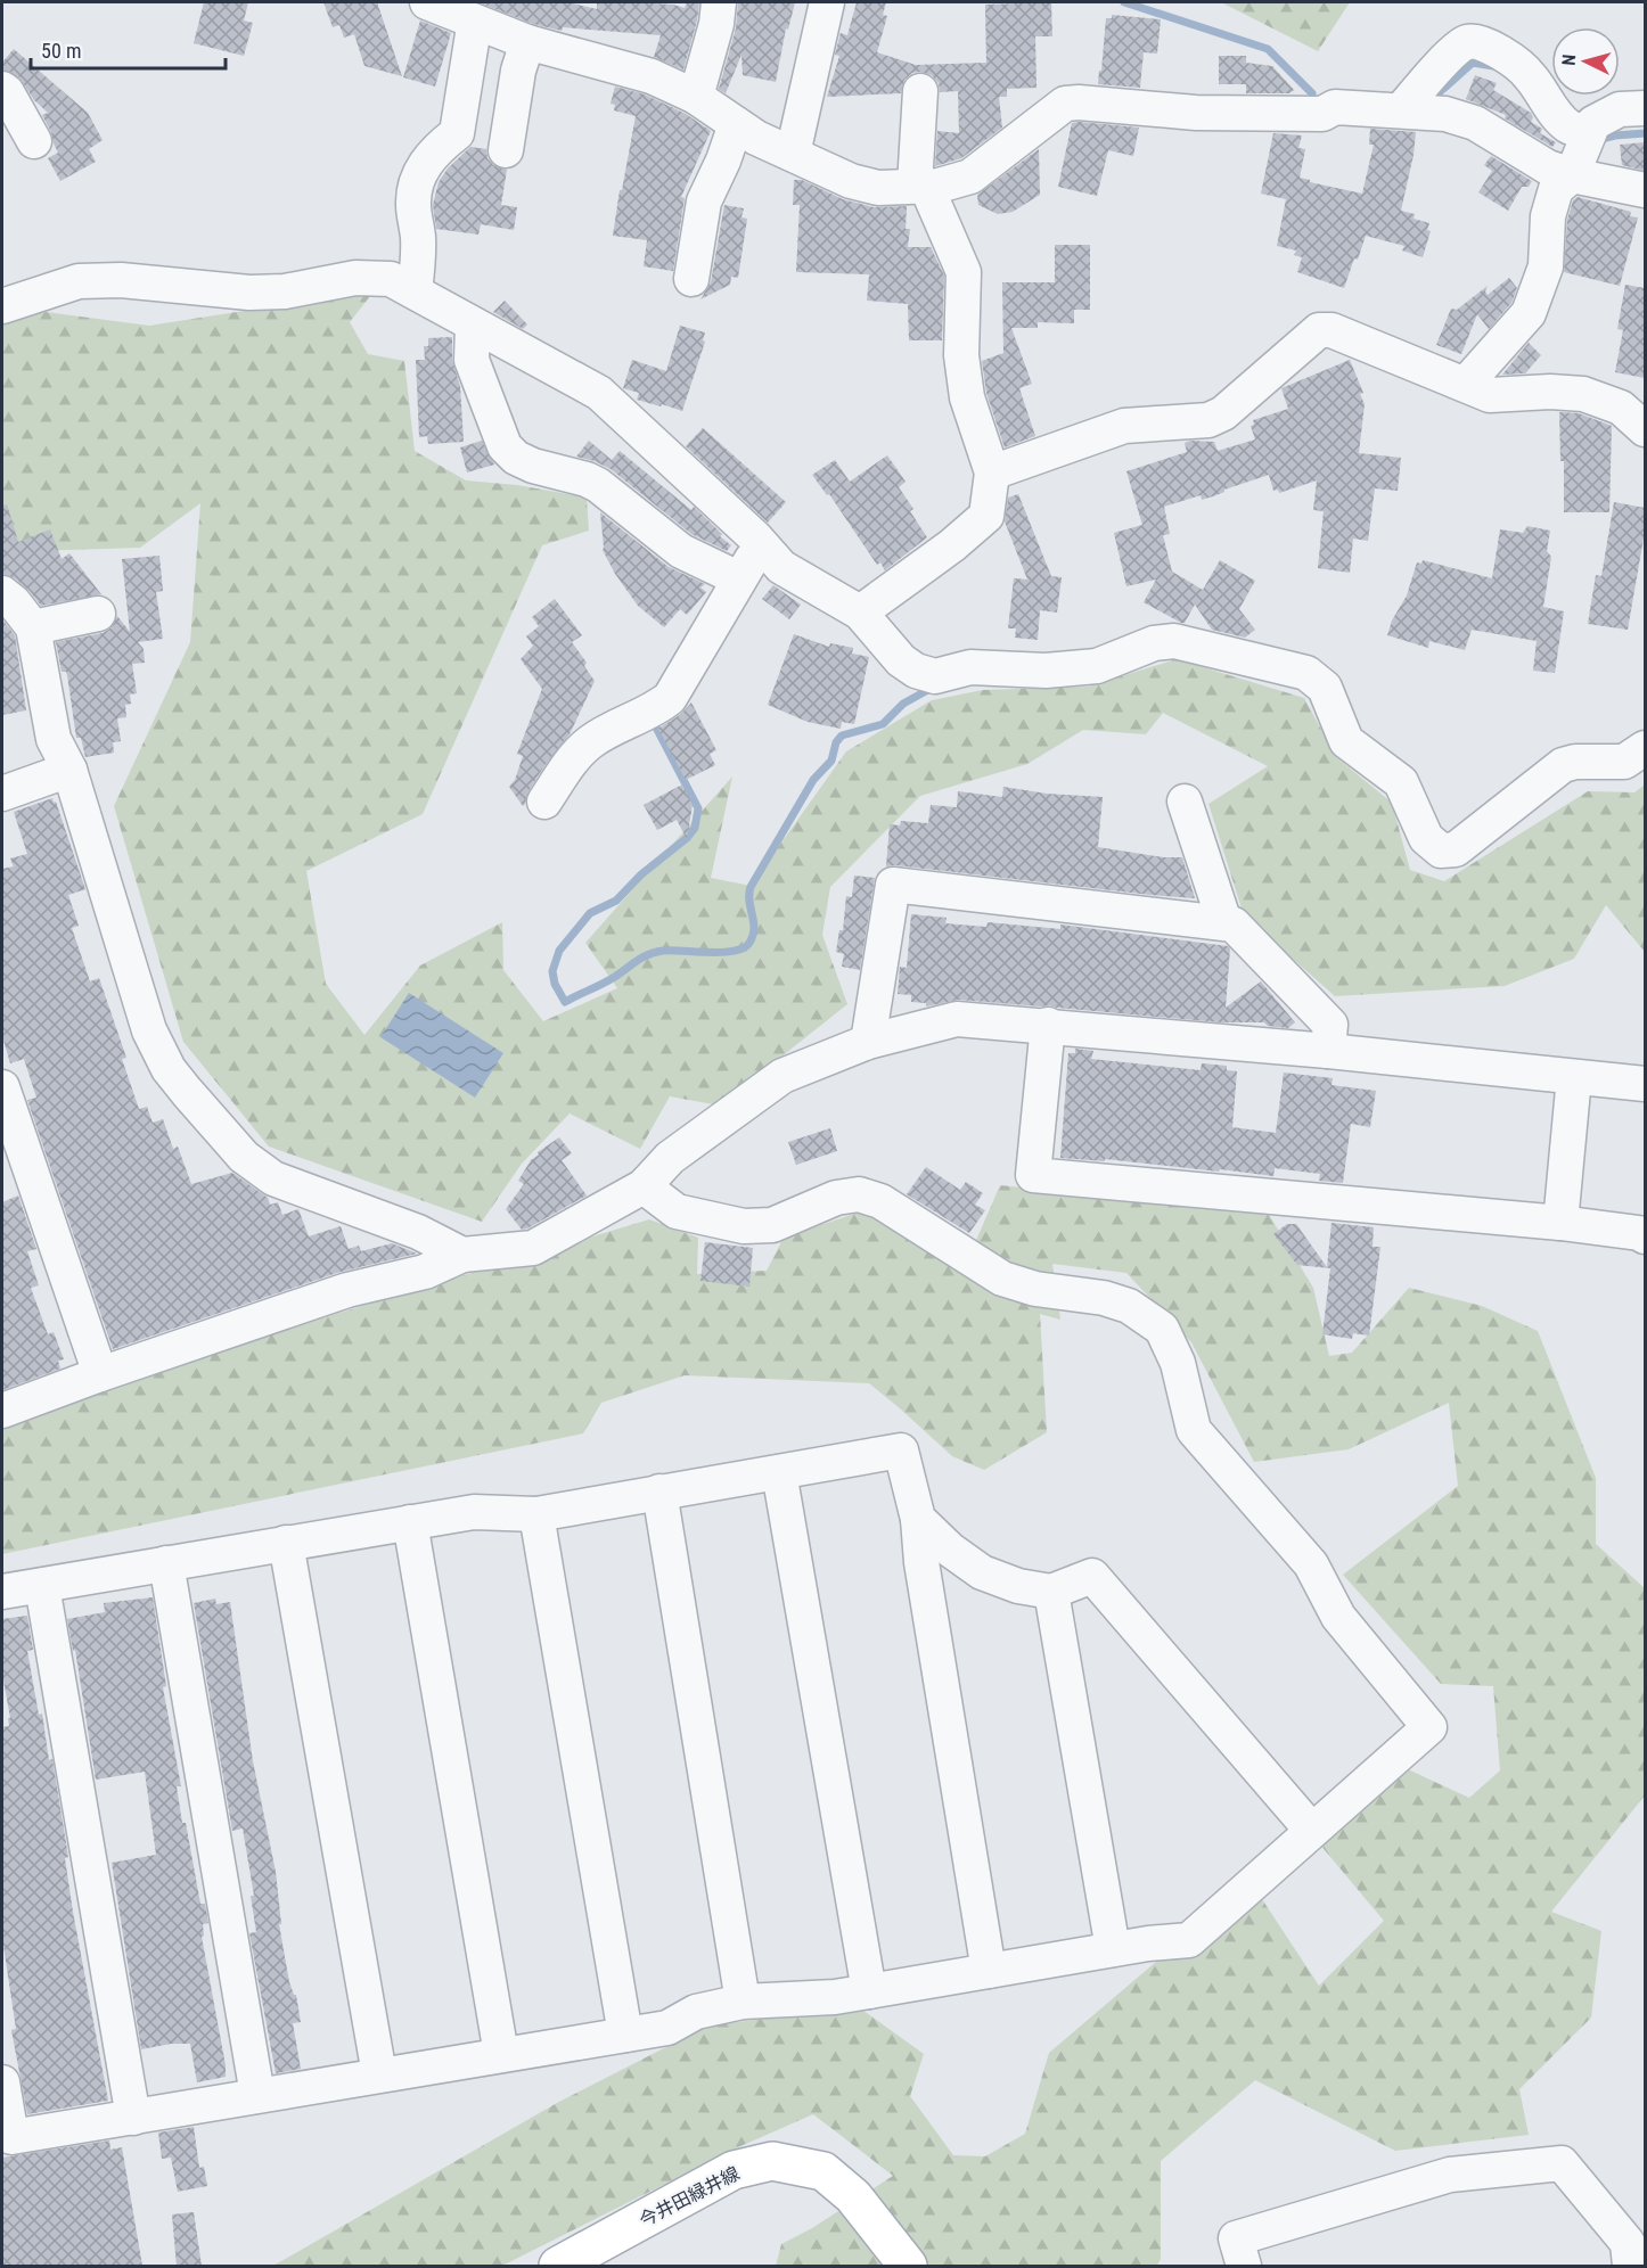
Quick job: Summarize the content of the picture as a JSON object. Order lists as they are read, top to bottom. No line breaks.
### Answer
{"streets":{"main road":["今井田緑井線"]},"scale_bar":"50 m","north":"left"}
